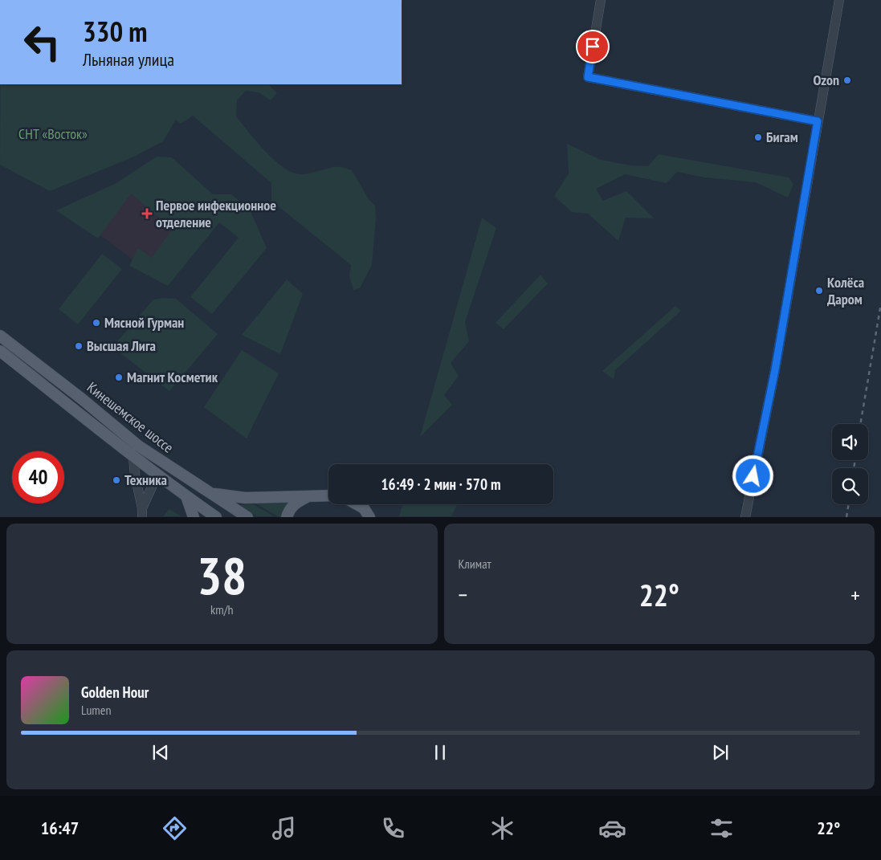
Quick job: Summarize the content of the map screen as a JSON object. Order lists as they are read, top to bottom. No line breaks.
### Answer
{"streets":{"main road":["Кинешемское шоссе"]},"parks":["СНТ «Восток»"],"places":{"other":["Ozon","Бигам","Колёса Даром","Мясной Гурман","Высшая Лига","Магнит Косметик","Техника"],"health":["Первое инфекционное отделение"]},"page":{"turn":["330 m","Льняная улица"],"limit":"40","trip":"16:49 · 2 мин · 570 m","tile":[["38","km/h"],"Климат"],"heat":["−","22°","+"],"song":["Golden Hour","Lumen"],"tabs":["16:47","22°"]}}
